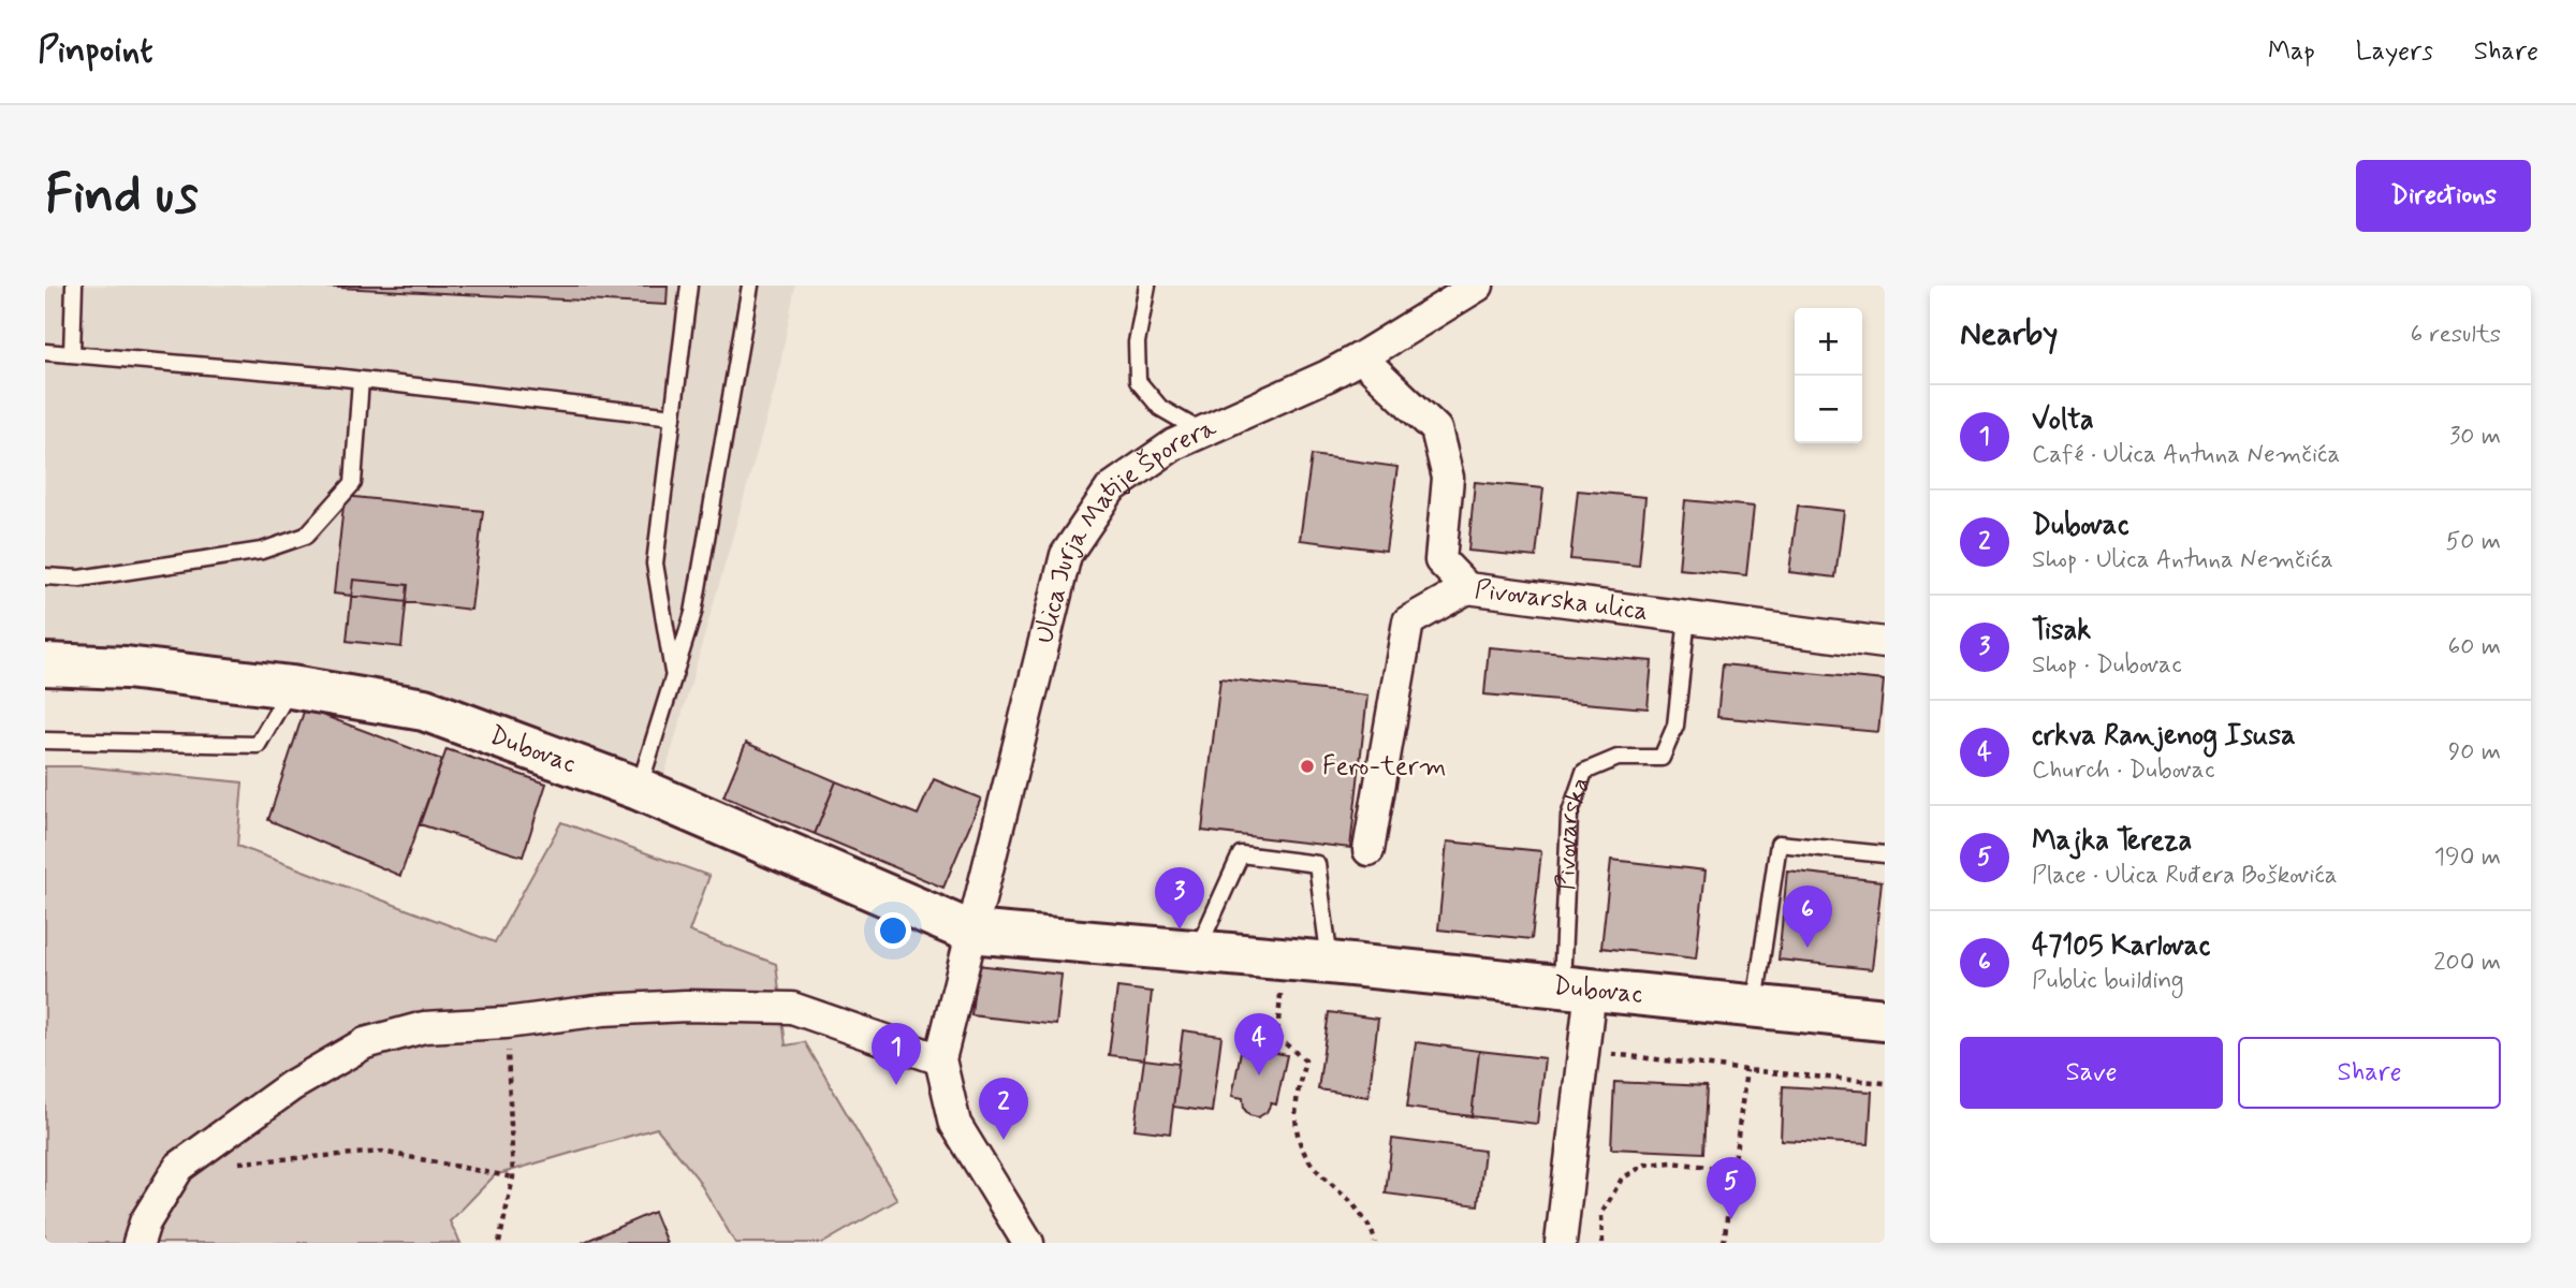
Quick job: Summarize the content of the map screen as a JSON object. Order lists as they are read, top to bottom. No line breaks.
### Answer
{"streets":{"main road":["Dubovac"],"street":["Ulica Jurja Matije Šporera","Pivovarska ulica"],"lane":["Pivovarska"]},"crossings":[["Ulica Jurja Matije Šporera","Pivovarska ulica"],["Ulica Jurja Matije Šporera","Dubovac"],["Pivovarska ulica","Pivovarska"],["Dubovac","Pivovarska"]],"places":["Fero-term"],"page":{"header":"Pinpoint","nav":["Map","Layers","Share"],"buttons":["Directions",["Save","Share"]],"title":"Find us","heading":["Nearby","6 results"],"map_buttons":["+","−"],"list":[{"mark":"1","name":"Volta","note":"Café · Ulica Antuna Nemčića","value":"30 m"},{"mark":"2","name":"Dubovac","note":"Shop · Ulica Antuna Nemčića","value":"50 m"},{"mark":"3","name":"Tisak","note":"Shop · Dubovac","value":"60 m"},{"mark":"4","name":"crkva Ranjenog Isusa","note":"Church · Dubovac","value":"90 m"},{"mark":"5","name":"Majka Tereza","note":"Place · Ulica Ruđera Boškovića","value":"190 m"},{"mark":"6","name":"47105 Karlovac","note":"Public building","value":"200 m"}],"pins":["3","6","4","1","2","5"]}}
